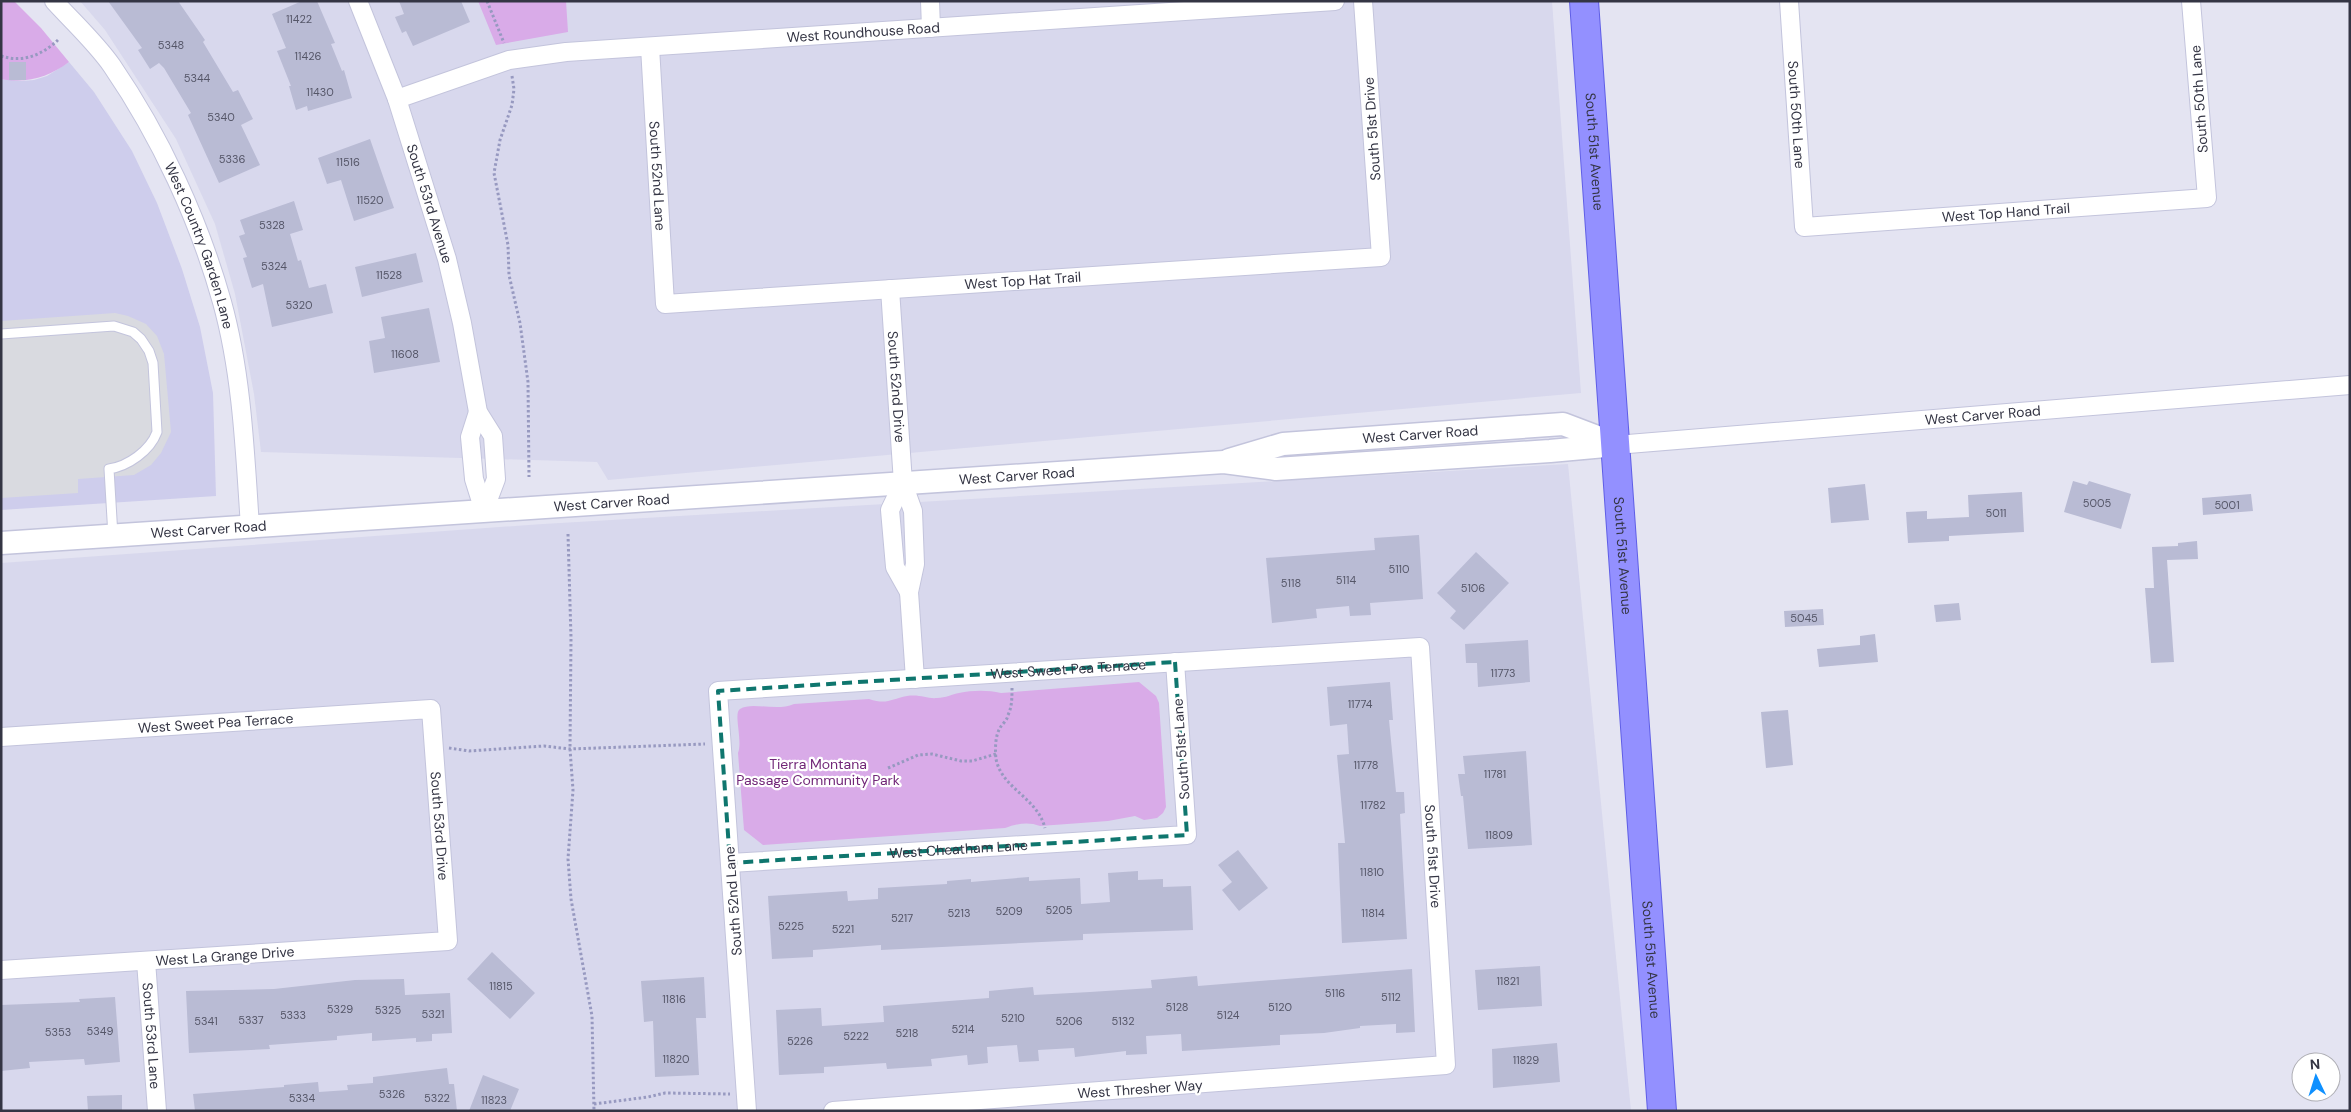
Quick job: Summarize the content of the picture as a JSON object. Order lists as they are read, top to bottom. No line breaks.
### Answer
{"streets":{"main road":["South 51st Avenue"],"street":["West Roundhouse Road","South 50th Lane","South 51st Drive","South 52nd Lane","South 53rd Avenue","West Top Hand Trail","West Country Garden Lane","West Top Hat Trail","South 52nd Drive","West Carver Road","West Sweet Pea Terrace","South 51st Lane","South 53rd Drive","West Cheatham Lane","West La Grange Drive","South 53rd Lane","West Thresher Way"]},"crossings":[["West Roundhouse Road","South 52nd Lane"],["West Roundhouse Road","South 53rd Avenue"],["South 50th Lane","West Top Hand Trail"],["South 51st Drive","West Top Hat Trail"],["South 51st Drive","West Sweet Pea Terrace"],["South 51st Drive","West Thresher Way"],["South 51st Avenue","West Carver Road"],["South 52nd Lane","West Top Hat Trail"],["South 52nd Lane","West Sweet Pea Terrace"],["South 52nd Lane","West Cheatham Lane"],["South 53rd Avenue","West Carver Road"],["West Country Garden Lane","West Carver Road"],["West Top Hat Trail","South 52nd Drive"],["South 52nd Drive","West Carver Road"],["South 52nd Drive","West Sweet Pea Terrace"],["West Sweet Pea Terrace","South 51st Lane"],["West Sweet Pea Terrace","South 53rd Drive"],["South 51st Lane","West Cheatham Lane"],["South 53rd Drive","West La Grange Drive"],["West La Grange Drive","South 53rd Lane"]],"parks":["Tierra Montana Passage Community Park"],"house_numbers":["11422","5348","11426","5344","11430","5340","5336","11516","11520","5328","5324","11528","5320","11608","5005","5001","5011","5110","5114","5118","5106","5045","11773","11774","11778","11781","11782","11809","11810","5205","5209","5213","11814","5217","5225","5221","11821","11815","5116","5112","11816","5128","5120","5329","5325","5321","5333","5124","5210","5337","5341","5206","5132","5214","5349","5353","5218","5222","5226","11820","11829","5326","5334","5322","11823"],"north":"top"}
